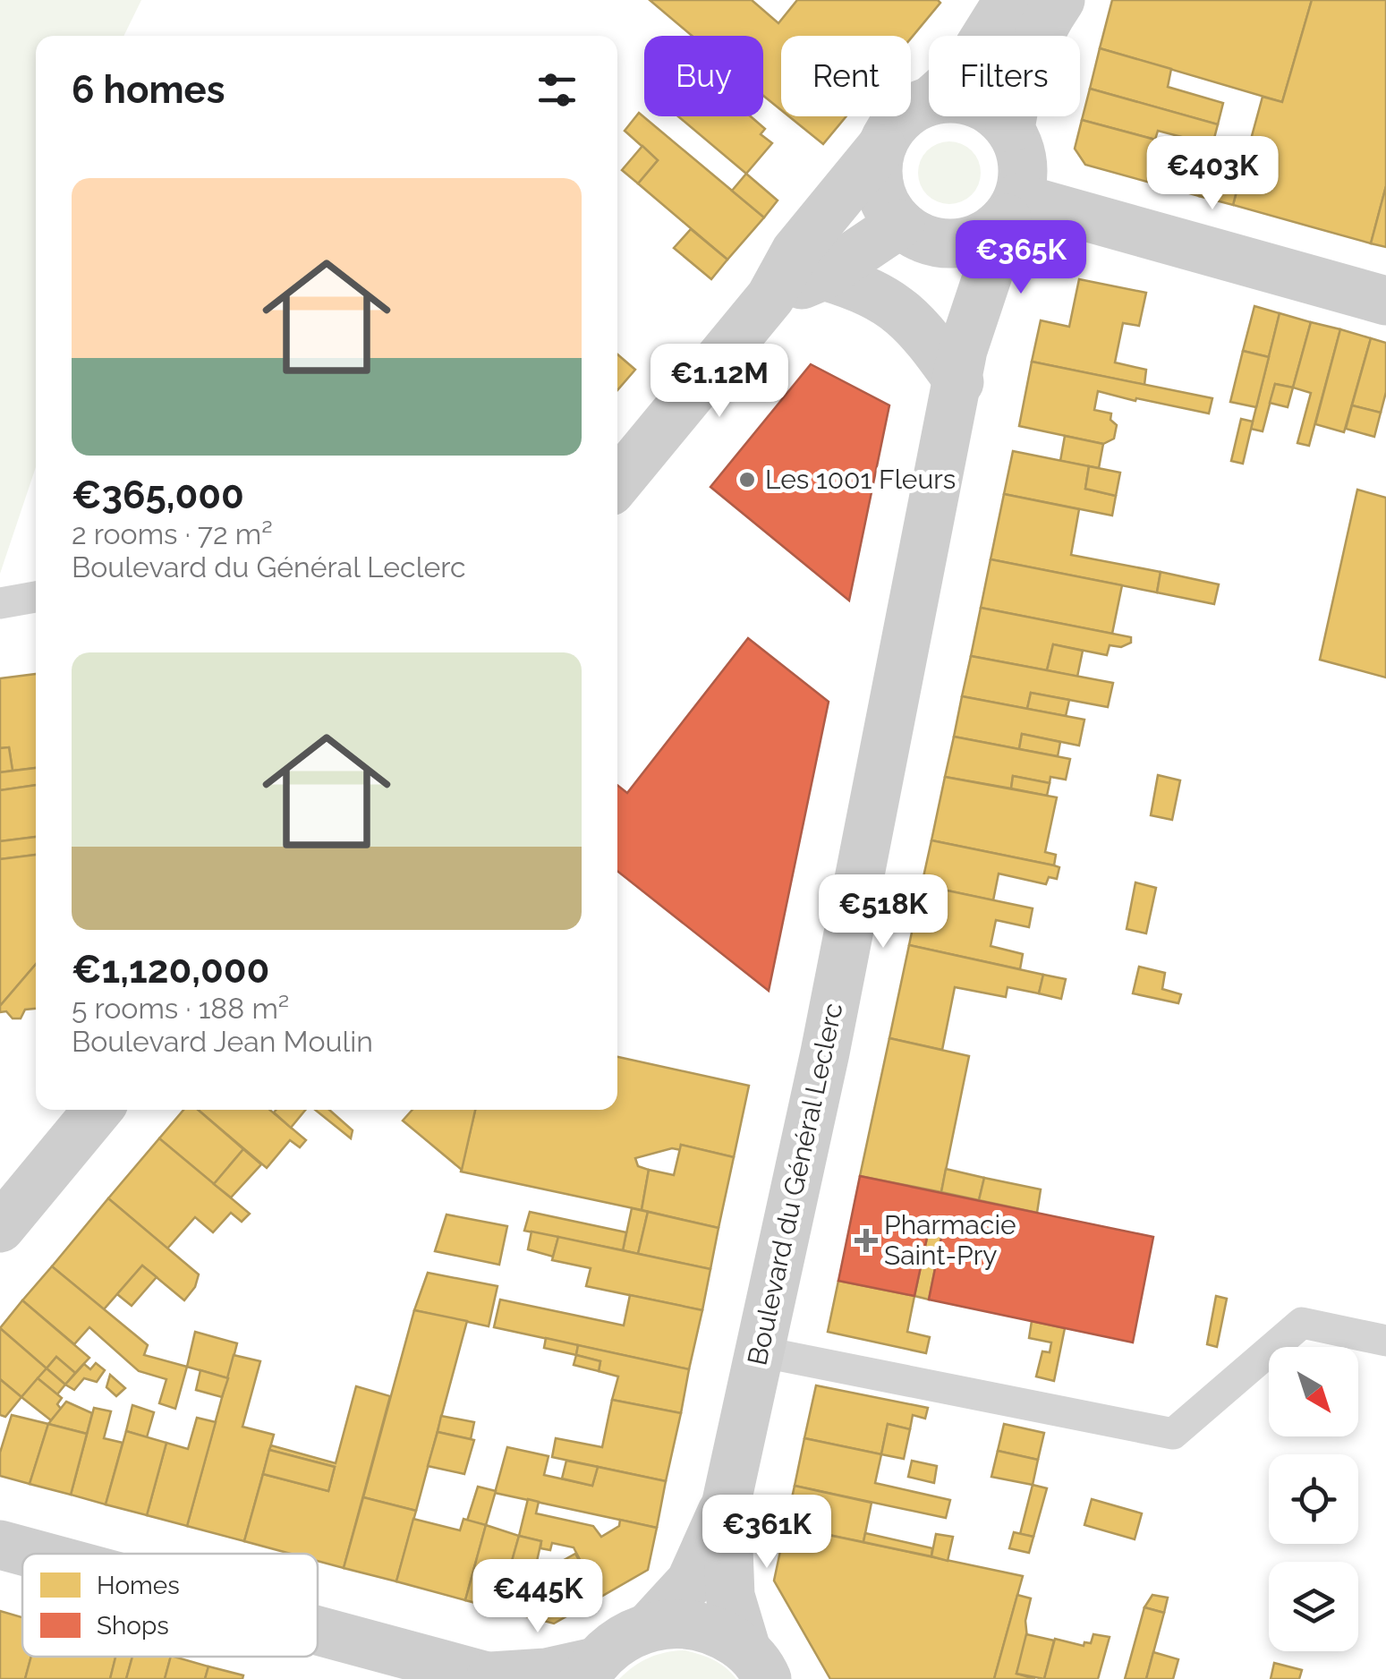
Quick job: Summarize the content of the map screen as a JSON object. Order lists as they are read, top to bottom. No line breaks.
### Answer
{"streets":{"street":["Boulevard du Général Leclerc"]},"places":{"other":["Les 1001 Fleurs"],"health":["Pharmacie Saint-Pry"]},"legend":["Homes","Shops"],"north":"bottom right","page":{"chip":["Buy","Rent","Filters"],"heading":"6 homes","price":["€403K","€365K","€1.12M","€518K","€361K","€445K"],"list":[{"name":"€365,000","note":"2 rooms · 72 m² · Boulevard du Général Leclerc"},{"name":"€1,120,000","note":"5 rooms · 188 m² · Boulevard Jean Moulin"}]}}
